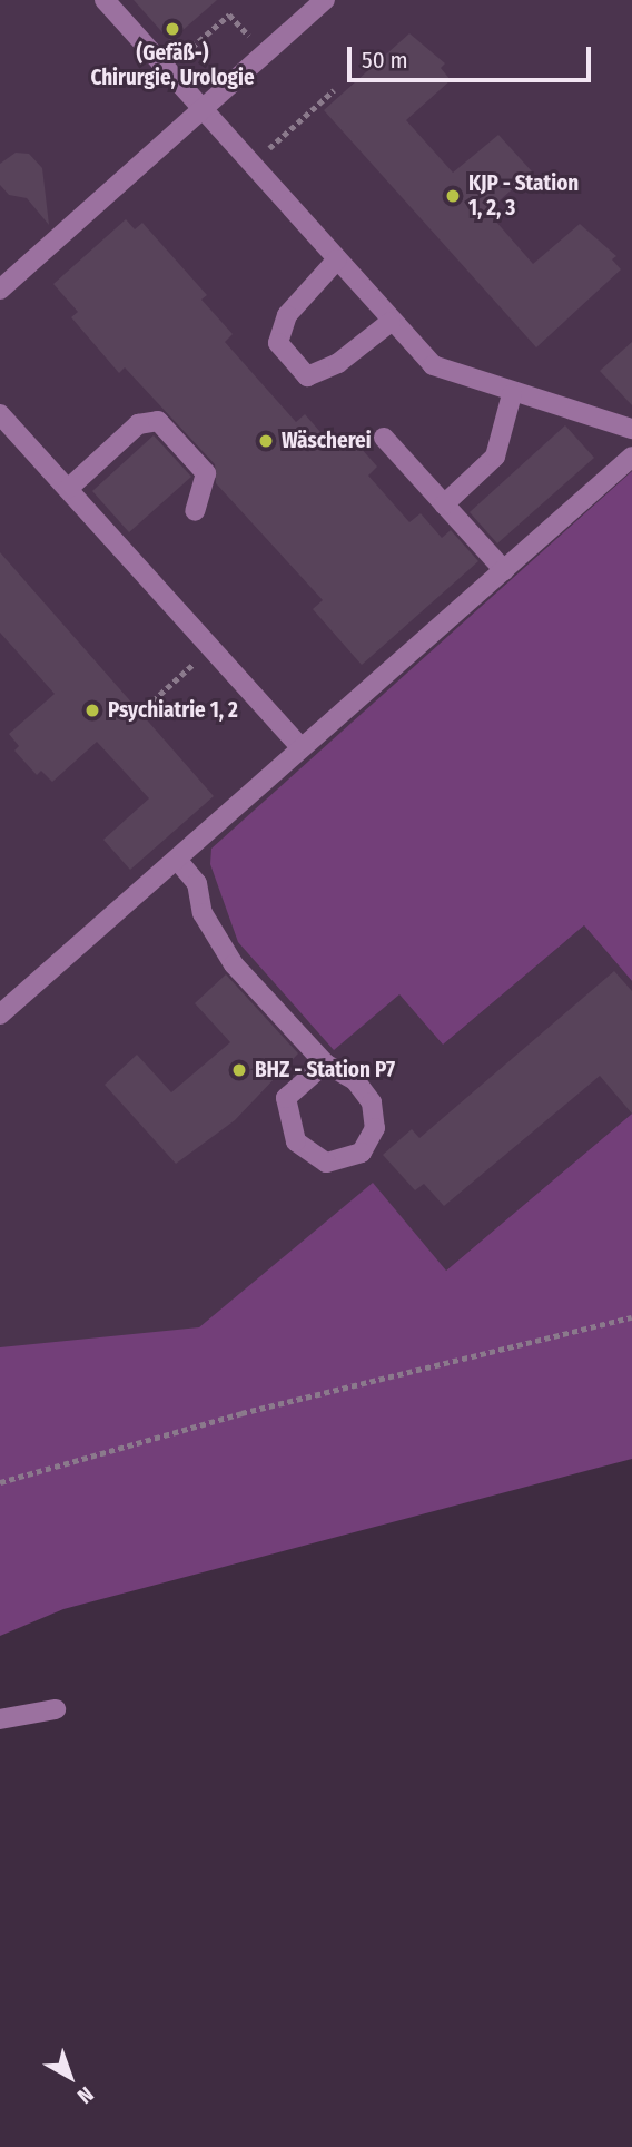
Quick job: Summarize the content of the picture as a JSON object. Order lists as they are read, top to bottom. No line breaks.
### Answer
{"places":["(Gefäß-) Chirurgie, Urologie","KJP - Station 1, 2, 3","Wäscherei","Psychiatrie 1, 2","BHZ - Station P7"],"scale_bar":"50 m","north":"bottom right"}
